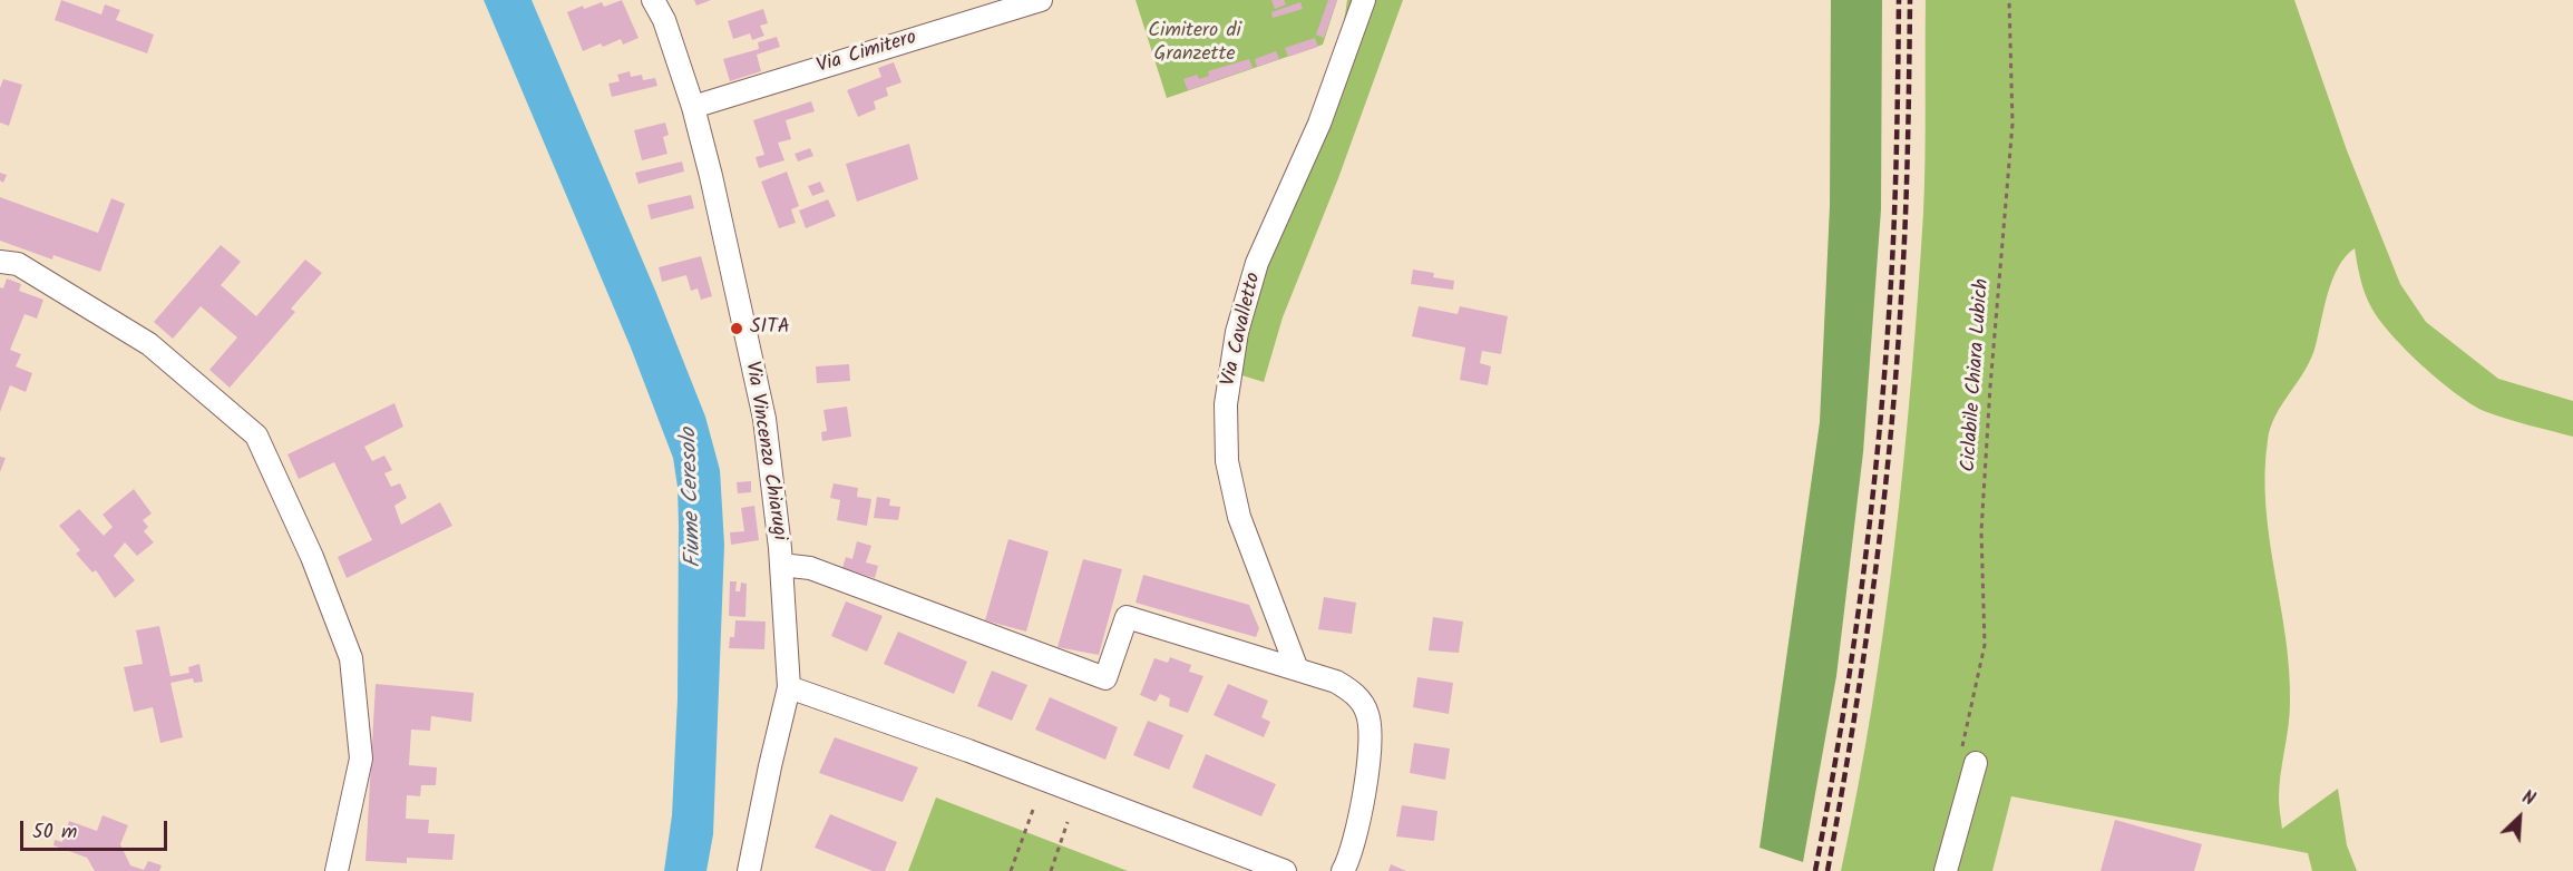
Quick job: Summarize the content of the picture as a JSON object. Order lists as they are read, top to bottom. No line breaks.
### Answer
{"streets":{"street":["Via Cimitero","Via Cavalletto","Via Vincenzo Chiarugi"],"path":["Ciclabile Chiara Lubich"]},"crossings":[["Via Cimitero","Via Vincenzo Chiarugi"]],"water":["Fiume Ceresolo"],"parks":["Cimitero di Granzette"],"places":["SITA"],"scale_bar":"50 m","north":"top right"}
